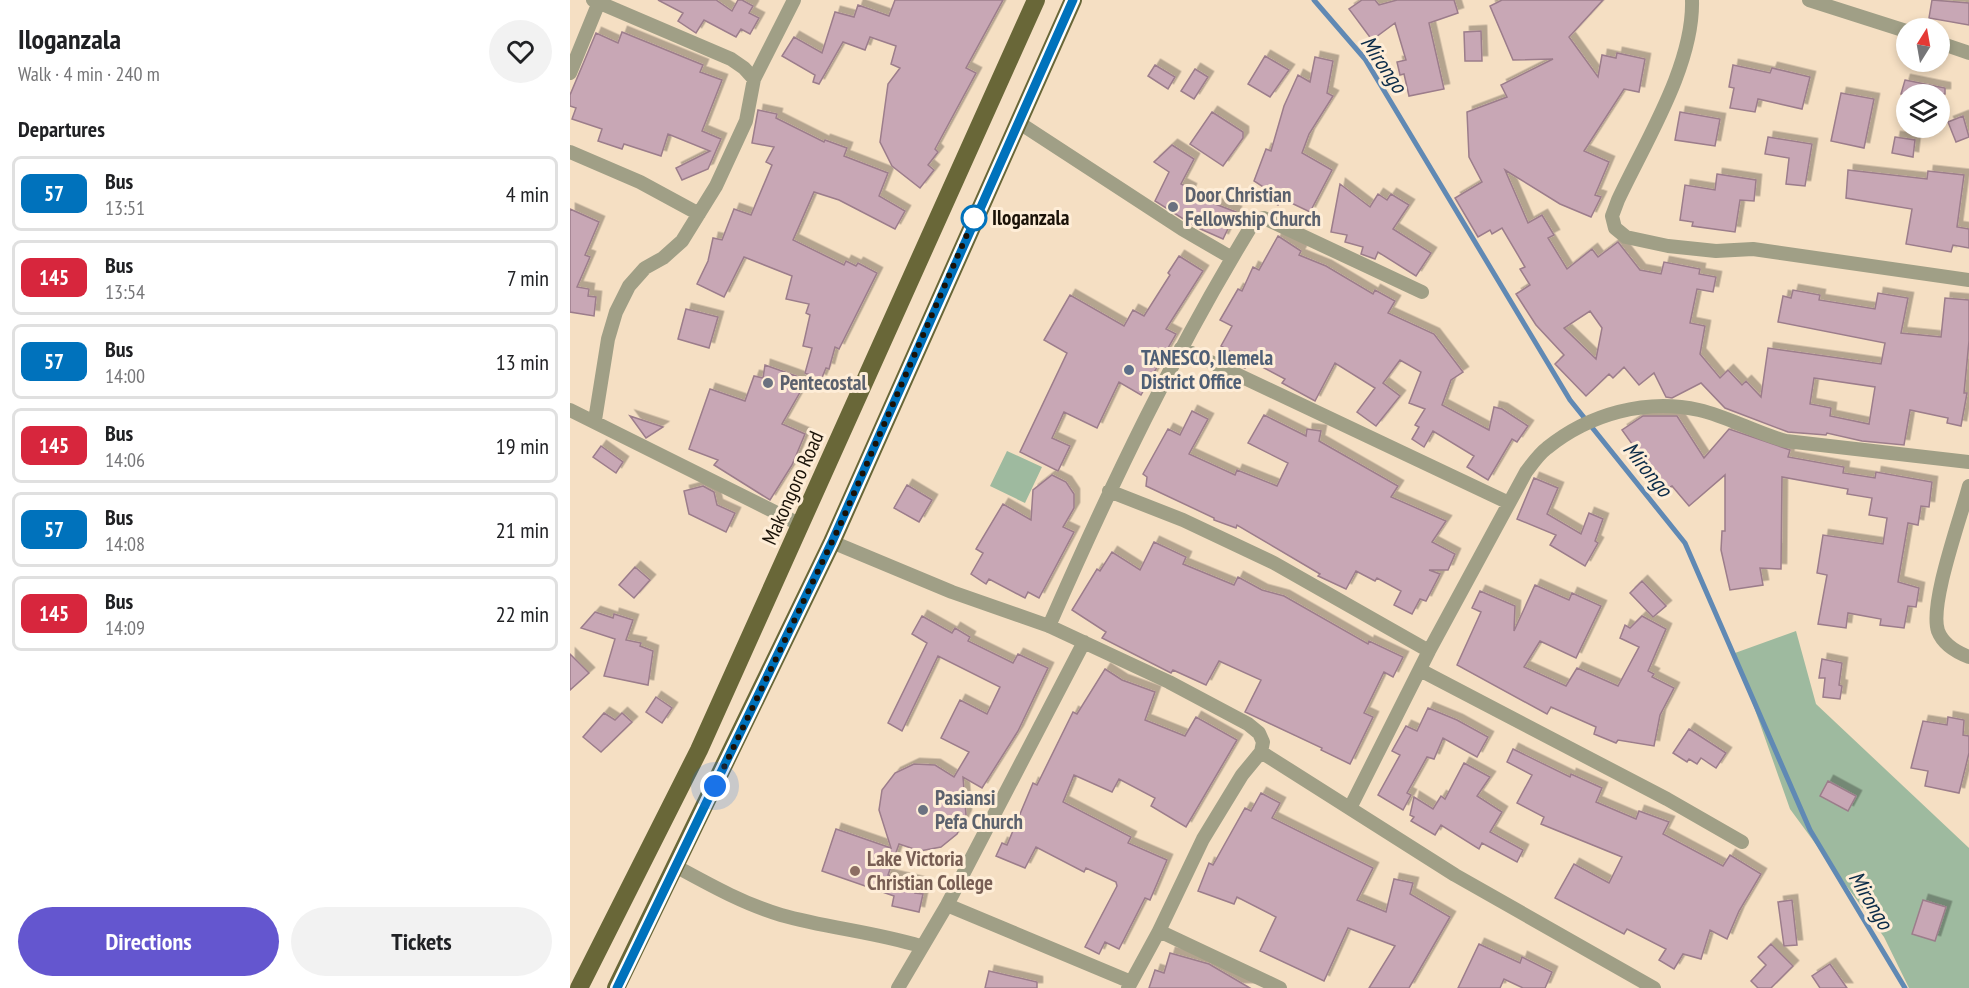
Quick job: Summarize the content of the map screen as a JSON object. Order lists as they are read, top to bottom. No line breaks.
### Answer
{"streets":{"main road":["Makongoro Road"]},"water":["Mirongo"],"places":["Door Christian Fellowship Church","Iloganzala","TANESCO, Ilemela District Office","Pentecostal","Pasiansi Pefa Church","Lake Victoria Christian College"],"lines":["bus line 57"],"north":"top","page":{"heading":[["Iloganzala","Walk · 4 min · 240 m"],"Departures"],"list":[{"mark":"57","name":"Bus","note":"13:51","value":"4 min"},{"mark":"145","name":"Bus","note":"13:54","value":"7 min"},{"mark":"57","name":"Bus","note":"14:00","value":"13 min"},{"mark":"145","name":"Bus","note":"14:06","value":"19 min"},{"mark":"57","name":"Bus","note":"14:08","value":"21 min"},{"mark":"145","name":"Bus","note":"14:09","value":"22 min"}],"buttons":["Directions","Tickets"]}}
